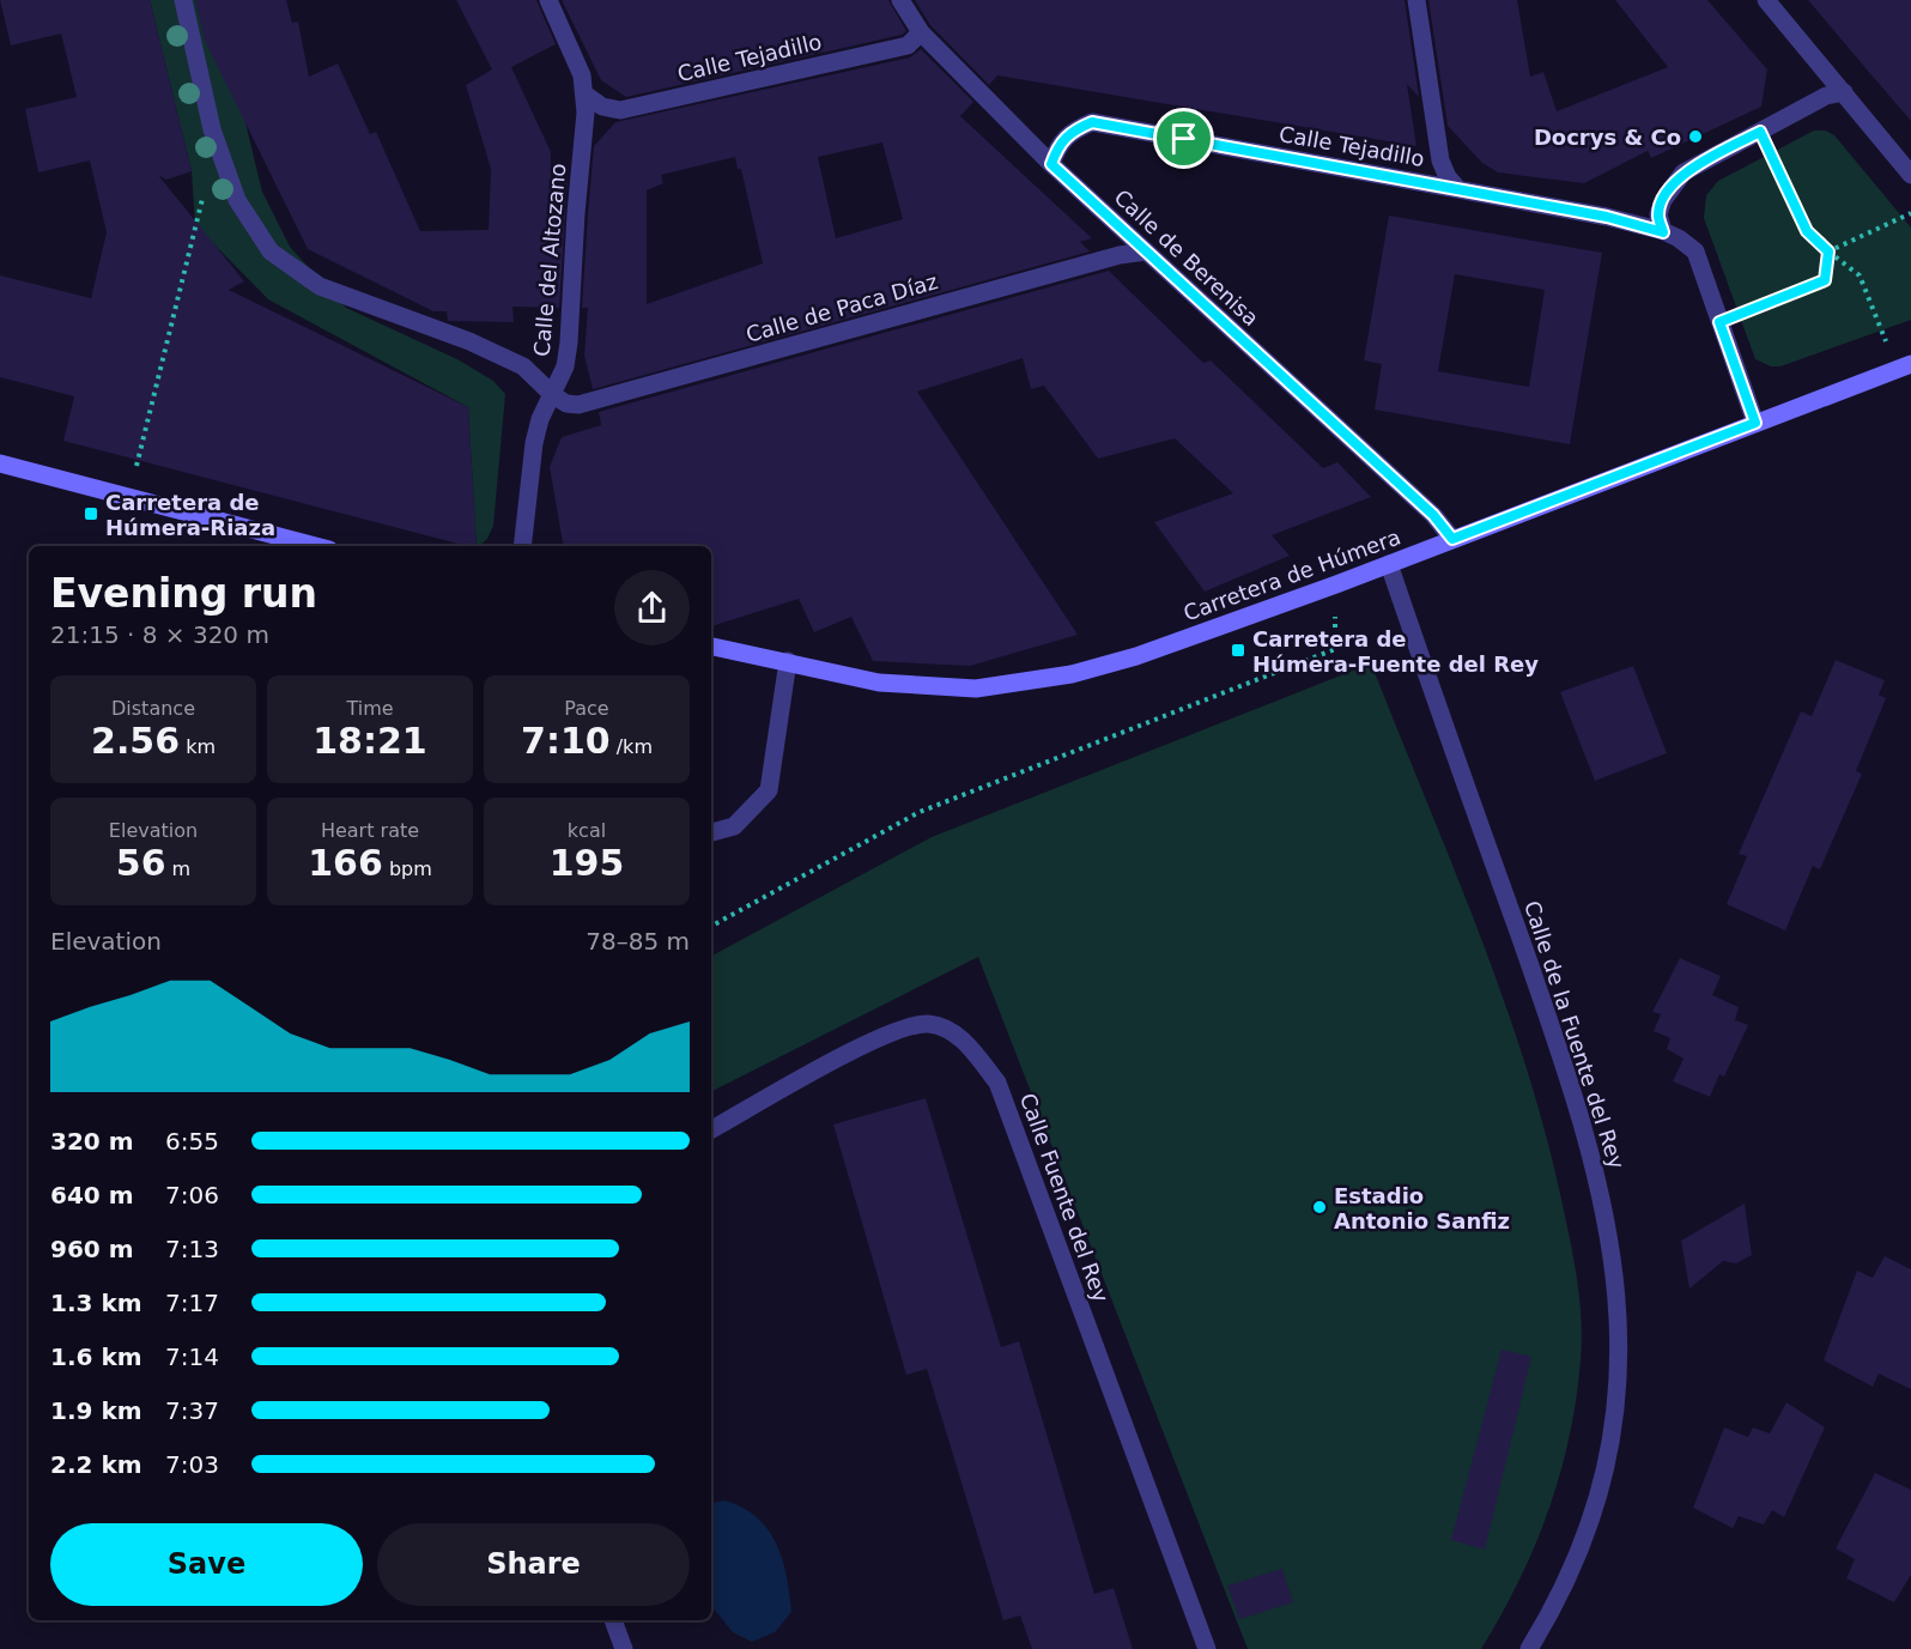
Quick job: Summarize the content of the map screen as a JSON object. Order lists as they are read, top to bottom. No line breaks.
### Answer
{"streets":{"main road":["Carretera de Húmera"],"street":["Calle Tejadillo","Calle de Berenisa","Calle del Altozano","Calle de Paca Díaz","Calle de la Fuente del Rey","Calle Fuente del Rey"]},"crossings":[["Calle Tejadillo","Calle de Berenisa"],["Calle Tejadillo","Calle del Altozano"],["Calle Tejadillo","Carretera de Húmera"],["Calle de Berenisa","Calle de Paca Díaz"],["Calle de Berenisa","Carretera de Húmera"],["Calle del Altozano","Calle de Paca Díaz"],["Carretera de Húmera","Calle de la Fuente del Rey"]],"places":{"other":["Docrys & Co","Estadio Antonio Sanfiz"],"transit":["Carretera de Húmera-Riaza","Carretera de Húmera-Fuente del Rey"]},"page":{"heading":["Evening run","21:15 · 8 × 320 m"],"stats":[["Distance","2.56 km"],["Time","18:21"],["Pace","7:10 /km"],["Elevation","56 m"],["Heart rate","166 bpm"],["kcal","195"]],"chart":["Elevation","78–85 m"],"list":[{"name":"320 m","note":"6:55"},{"name":"640 m","note":"7:06"},{"name":"960 m","note":"7:13"},{"name":"1.3 km","note":"7:17"},{"name":"1.6 km","note":"7:14"},{"name":"1.9 km","note":"7:37"},{"name":"2.2 km","note":"7:03"}],"buttons":["Save","Share"]}}
